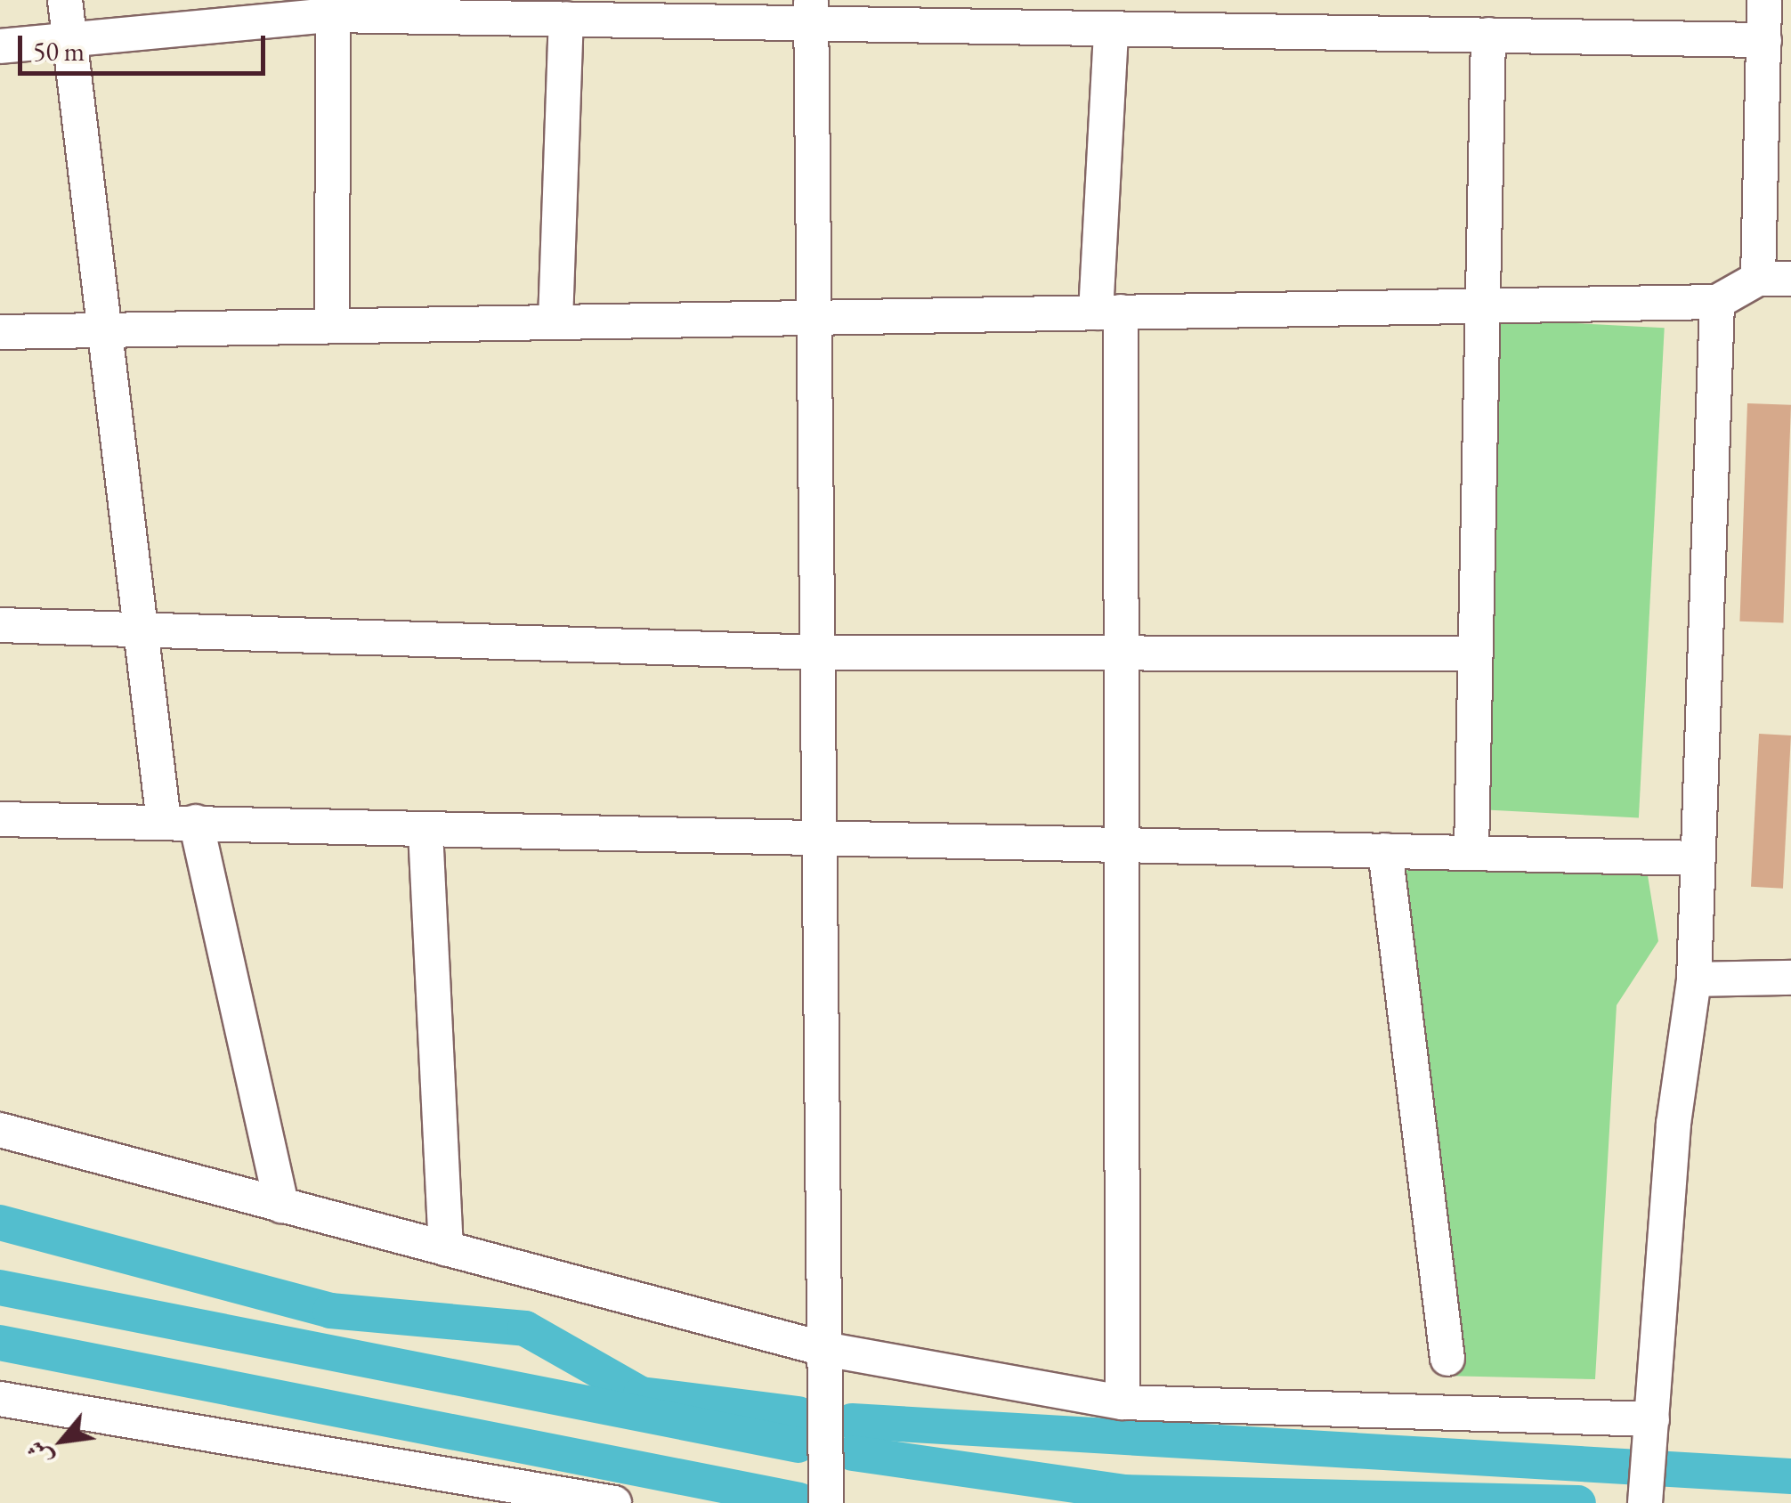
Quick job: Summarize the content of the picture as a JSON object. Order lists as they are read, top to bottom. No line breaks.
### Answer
{"scale_bar":"50 m","north":"bottom left"}
